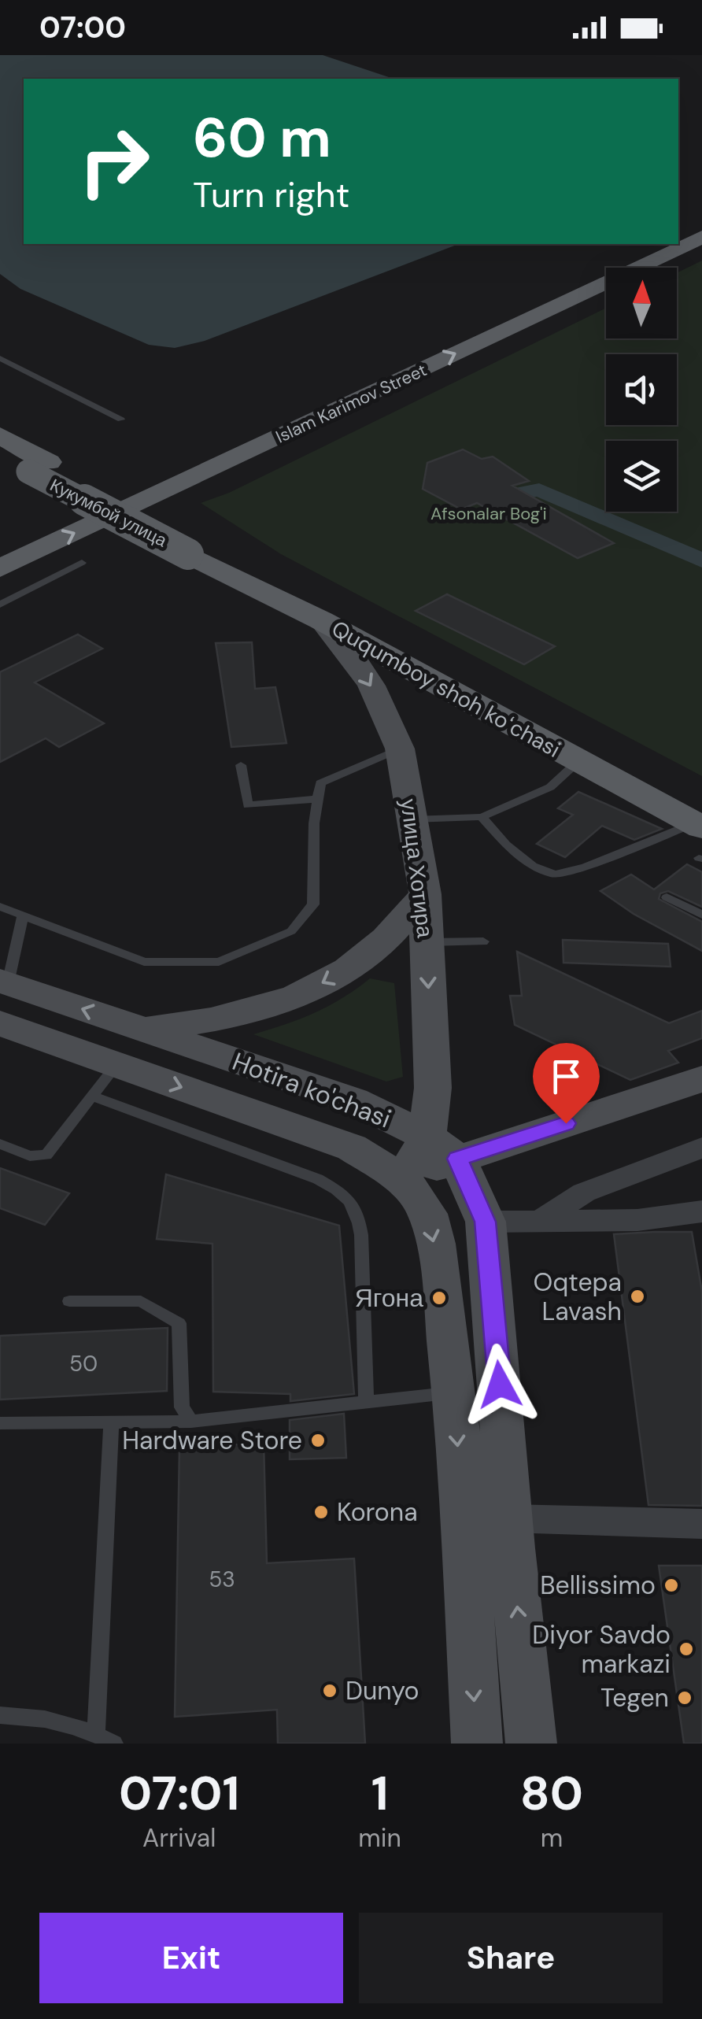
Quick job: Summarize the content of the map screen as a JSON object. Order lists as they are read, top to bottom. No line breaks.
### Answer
{"streets":{"main road":["Islam Karimov Street","Кукумбой улица","Ququmboy shoh koʻchasi","улица Хотира","Hotira ko'chasi"]},"crossings":[["Кукумбой улица","Ququmboy shoh koʻchasi"],["Ququmboy shoh koʻchasi","улица Хотира"],["улица Хотира","Hotira ko'chasi"]],"one_way":["улица Хотира"],"parks":["Afsonalar Bog'i"],"places":["Oqtepa Lavash","Ягона","Hardware Store","Korona","Bellissimo","Diyor Savdo markazi","Dunyo","Tegen"],"house_numbers":["50","53"],"north":"top","page":{"status":"07:00","turn":["60 m","Turn right"],"eta":["07:01","Arrival","1","min","80","m"],"buttons":["Exit","Share"]}}
